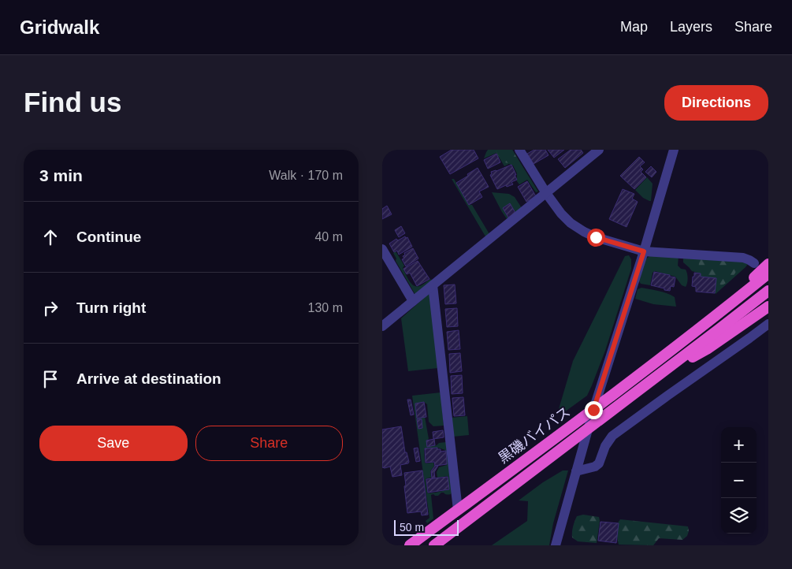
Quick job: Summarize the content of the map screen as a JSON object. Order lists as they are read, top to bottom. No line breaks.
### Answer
{"streets":{"highway":["黒磯バイパス"]},"scale_bar":"50 m","page":{"header":"Gridwalk","nav":["Map","Layers","Share"],"buttons":["Directions",["Save","Share"]],"title":"Find us","heading":["3 min","Walk · 170 m"],"list":[["Continue","40 m"],["Turn right","130 m"],"Arrive at destination"],"map_buttons":["+","−"],"scale":"50 m"}}
